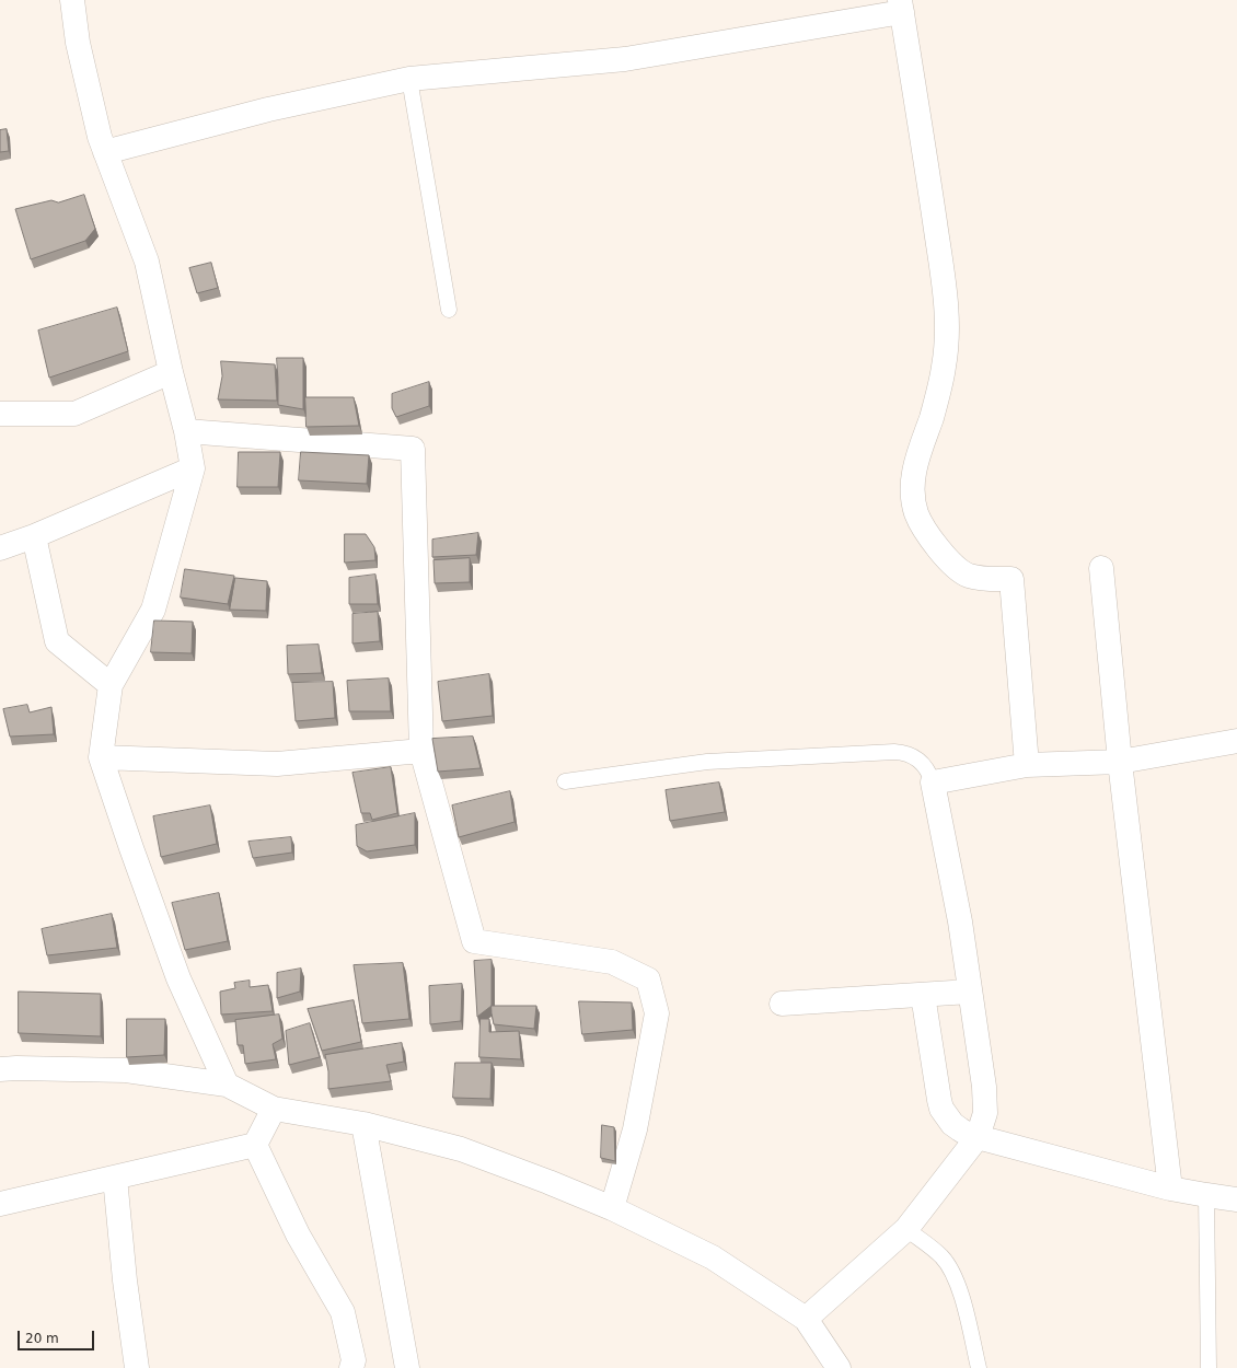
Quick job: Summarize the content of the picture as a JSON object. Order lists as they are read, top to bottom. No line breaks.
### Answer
{"scale_bar":"20 m"}
